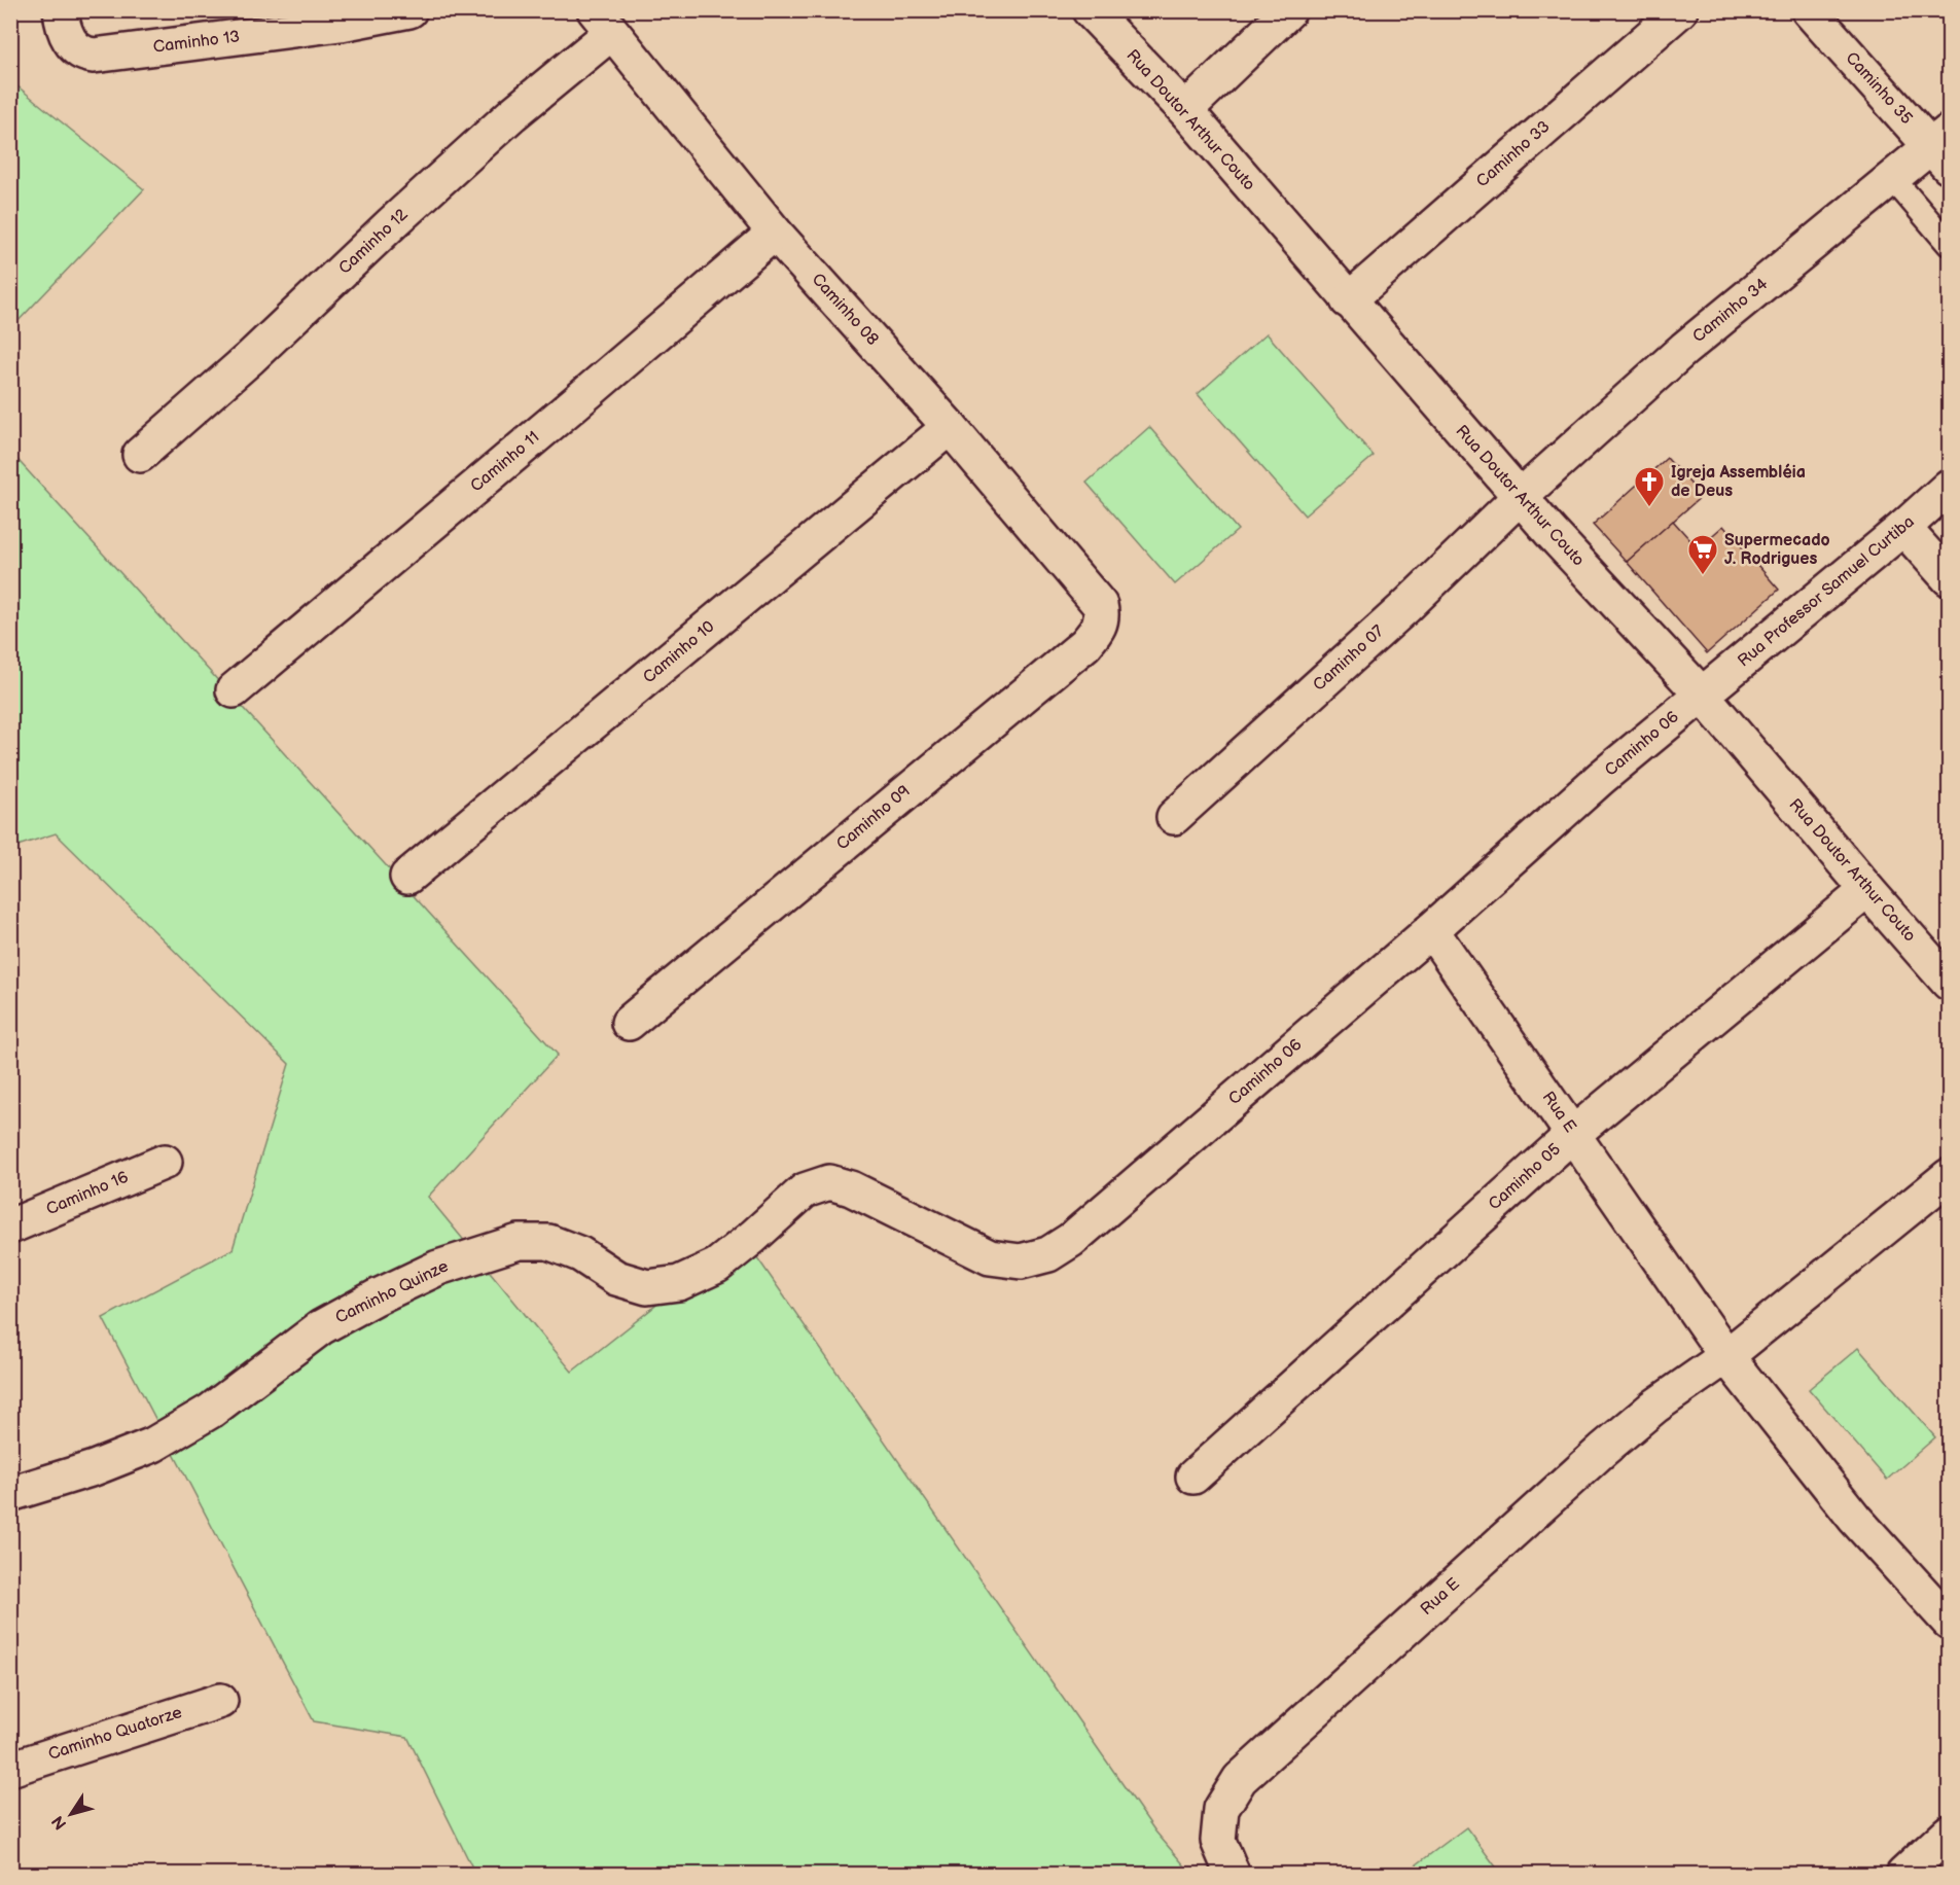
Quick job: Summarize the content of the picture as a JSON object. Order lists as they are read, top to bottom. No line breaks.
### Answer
{"streets":{"street":["Caminho 13","Caminho 35","Rua Doutor Arthur Couto","Caminho 33","Caminho 12","Caminho 08","Caminho 34","Caminho 11","Rua Professor Samuel Curtiba","Caminho 10","Caminho 07","Caminho 06","Caminho 09","Rua E","Caminho 05","Caminho 16","Caminho Quinze","Caminho Quatorze"]},"crossings":[["Caminho 35","Caminho 34"],["Rua Doutor Arthur Couto","Caminho 33"],["Rua Doutor Arthur Couto","Caminho 34"],["Rua Doutor Arthur Couto","Rua Professor Samuel Curtiba"],["Rua Doutor Arthur Couto","Caminho 07"],["Rua Doutor Arthur Couto","Caminho 06"],["Rua Doutor Arthur Couto","Caminho 05"],["Caminho 12","Caminho 08"],["Caminho 08","Caminho 11"],["Caminho 08","Caminho 10"],["Caminho 08","Caminho 09"],["Caminho 34","Caminho 07"],["Rua Professor Samuel Curtiba","Caminho 06"],["Caminho 06","Rua E"],["Caminho 06","Caminho Quinze"],["Rua E","Caminho 05"]],"places":{"church":["Igreja Assembléia de Deus"],"supermarket":["Supermecado J. Rodrigues"]},"north":"bottom left"}
